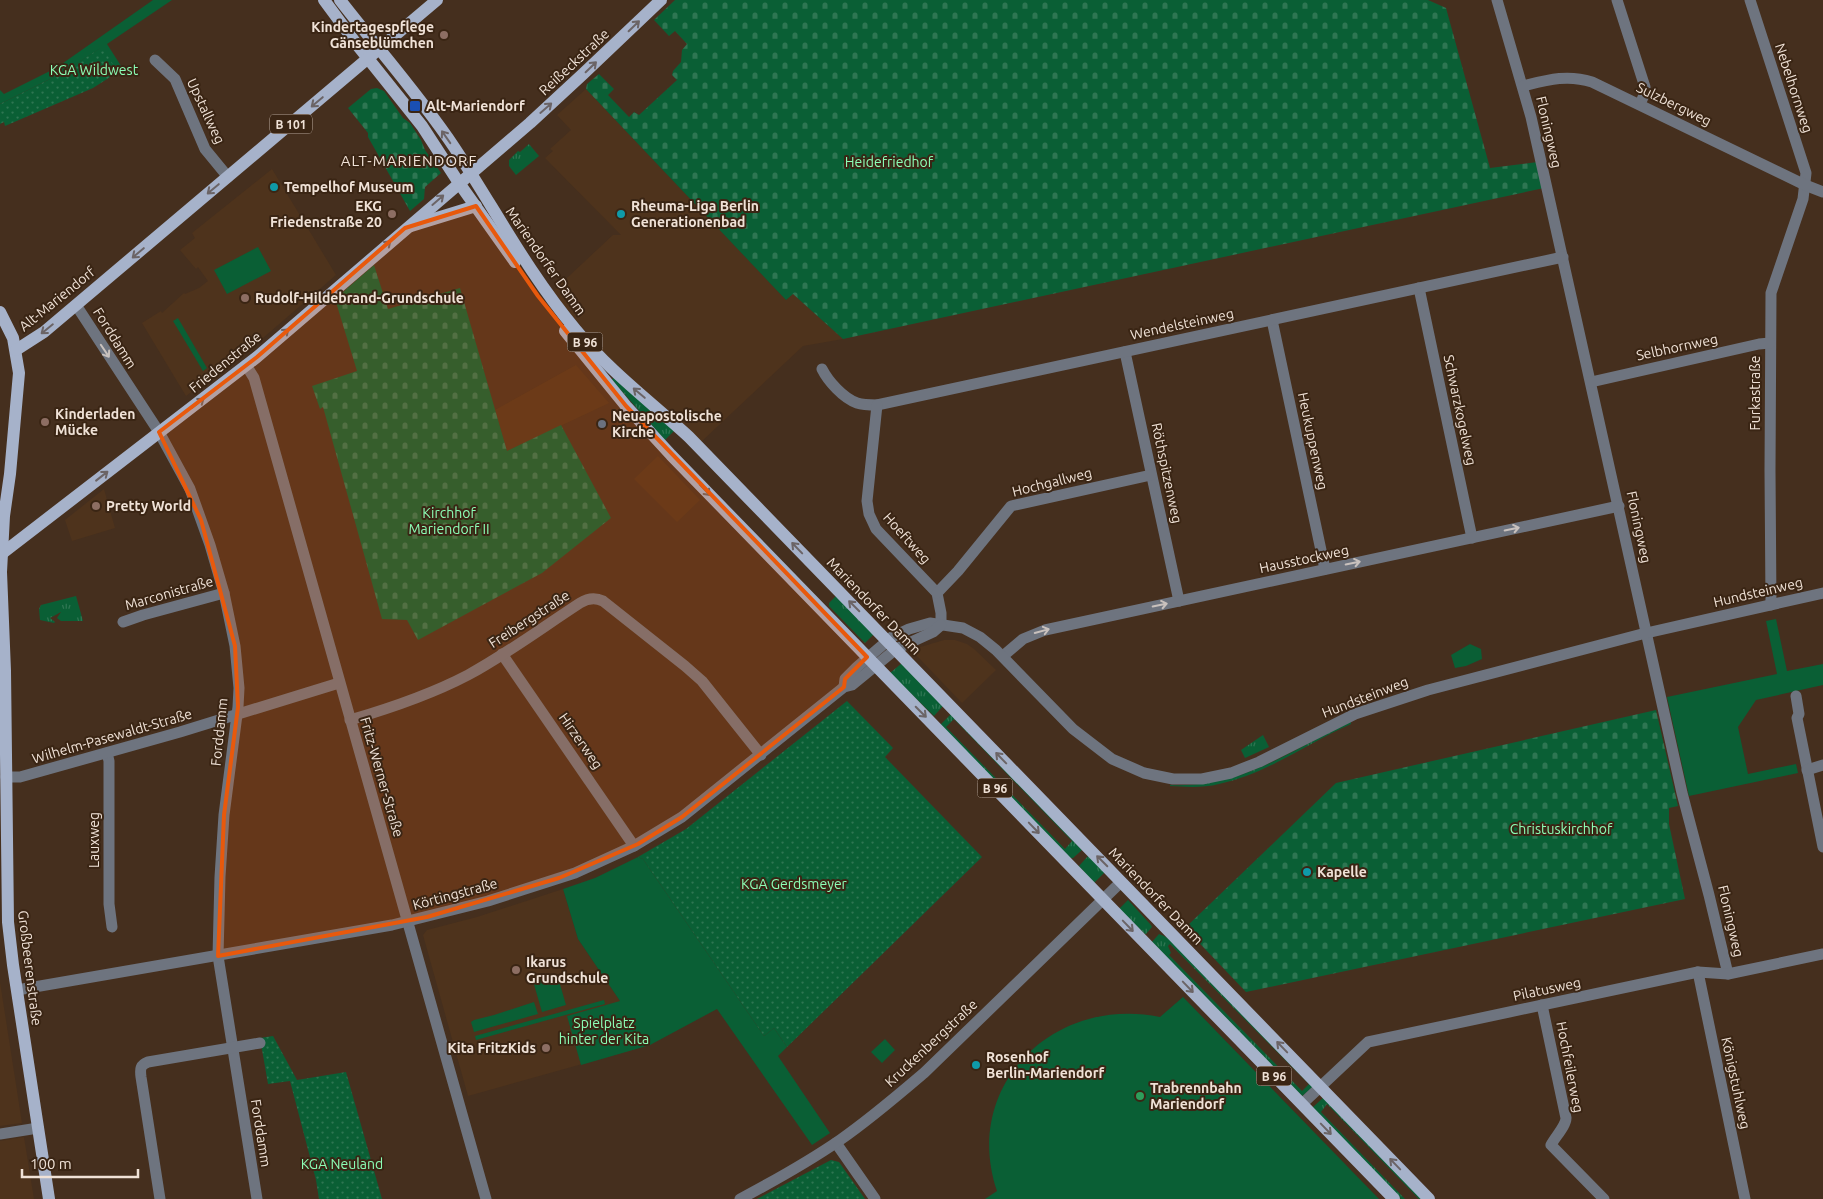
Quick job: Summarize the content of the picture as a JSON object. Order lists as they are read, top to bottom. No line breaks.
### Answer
{"streets":{"main road":["Reißeckstraße","B 101","Mariendorfer Damm","Alt-Mariendorf","B 96","Friedenstraße","Großbeerenstraße"],"street":["Nebelhornweg","Sulzbergweg","Upstallweg","Floningweg","Wendelsteinweg","Forddamm","Selbhornweg","Furkastraße","Schwarzkogelweg","Heukuppenweg","Röthspitzenweg","Hochgallweg","Hoeftweg","Hausstockweg","Hundsteinweg","Marconistraße","Freibergstraße","Wilhelm-Pasewaldt-Straße","Hirzerweg","Fritz-Werner-Straße","Lauxweg","Körtingstraße","Pilatusweg","Kruckenbergstraße","Hochfeilerweg","Königstuhlweg"]},"crossings":[["Reißeckstraße","Mariendorfer Damm"],["Reißeckstraße","Friedenstraße"],["Nebelhornweg","Sulzbergweg"],["Nebelhornweg","Furkastraße"],["Sulzbergweg","Floningweg"],["Sulzbergweg","Furkastraße"],["Upstallweg","Alt-Mariendorf"],["Floningweg","Wendelsteinweg"],["Floningweg","Selbhornweg"],["Floningweg","Hausstockweg"],["Floningweg","Hundsteinweg"],["Floningweg","Pilatusweg"],["Mariendorfer Damm","Alt-Mariendorf"],["Mariendorfer Damm","Friedenstraße"],["Mariendorfer Damm","Körtingstraße"],["Mariendorfer Damm","Pilatusweg"],["Mariendorfer Damm","Kruckenbergstraße"],["Alt-Mariendorf","Forddamm"],["Alt-Mariendorf","Großbeerenstraße"],["Wendelsteinweg","Schwarzkogelweg"],["Wendelsteinweg","Heukuppenweg"],["Wendelsteinweg","Röthspitzenweg"],["Wendelsteinweg","Hoeftweg"],["Forddamm","Friedenstraße"],["Forddamm","Marconistraße"],["Forddamm","Wilhelm-Pasewaldt-Straße"],["Forddamm","Körtingstraße"],["Selbhornweg","Furkastraße"],["Friedenstraße","Fritz-Werner-Straße"],["Friedenstraße","Großbeerenstraße"],["Furkastraße","Hundsteinweg"],["Schwarzkogelweg","Hausstockweg"],["Heukuppenweg","Hausstockweg"],["Röthspitzenweg","Hochgallweg"],["Röthspitzenweg","Hausstockweg"],["Hochgallweg","Hoeftweg"],["Hausstockweg","Hundsteinweg"],["Freibergstraße","Hirzerweg"],["Freibergstraße","Fritz-Werner-Straße"],["Freibergstraße","Körtingstraße"],["Wilhelm-Pasewaldt-Straße","Fritz-Werner-Straße"],["Wilhelm-Pasewaldt-Straße","Lauxweg"],["Wilhelm-Pasewaldt-Straße","Großbeerenstraße"],["Hirzerweg","Körtingstraße"],["Fritz-Werner-Straße","Körtingstraße"],["Körtingstraße","Großbeerenstraße"],["Pilatusweg","Hochfeilerweg"],["Pilatusweg","Königstuhlweg"]],"one_way":["Reißeckstraße","Alt-Mariendorf","Friedenstraße","Hausstockweg"],"districts":["ALT-MARIENDORF"],"parks":["KGA Wildwest","Heidefriedhof","Kirchhof Mariendorf II","Christuskirchhof","KGA Gerdsmeyer","Spielplatz hinter der Kita","KGA Neuland"],"places":{"other":["Kindertagespflege Gänseblümchen","Tempelhof Museum","EKG Friedenstraße 20","Rheuma-Liga Berlin Generationenbad","Rudolf-Hildebrand-Grundschule","Kinderladen Mücke","Neuapostolische Kirche","Pretty World","Kapelle","Ikarus Grundschule","Kita FritzKids","Rosenhof Berlin-Mariendorf","Trabrennbahn Mariendorf"],"transit":["Alt-Mariendorf"]},"scale_bar":"100 m"}
